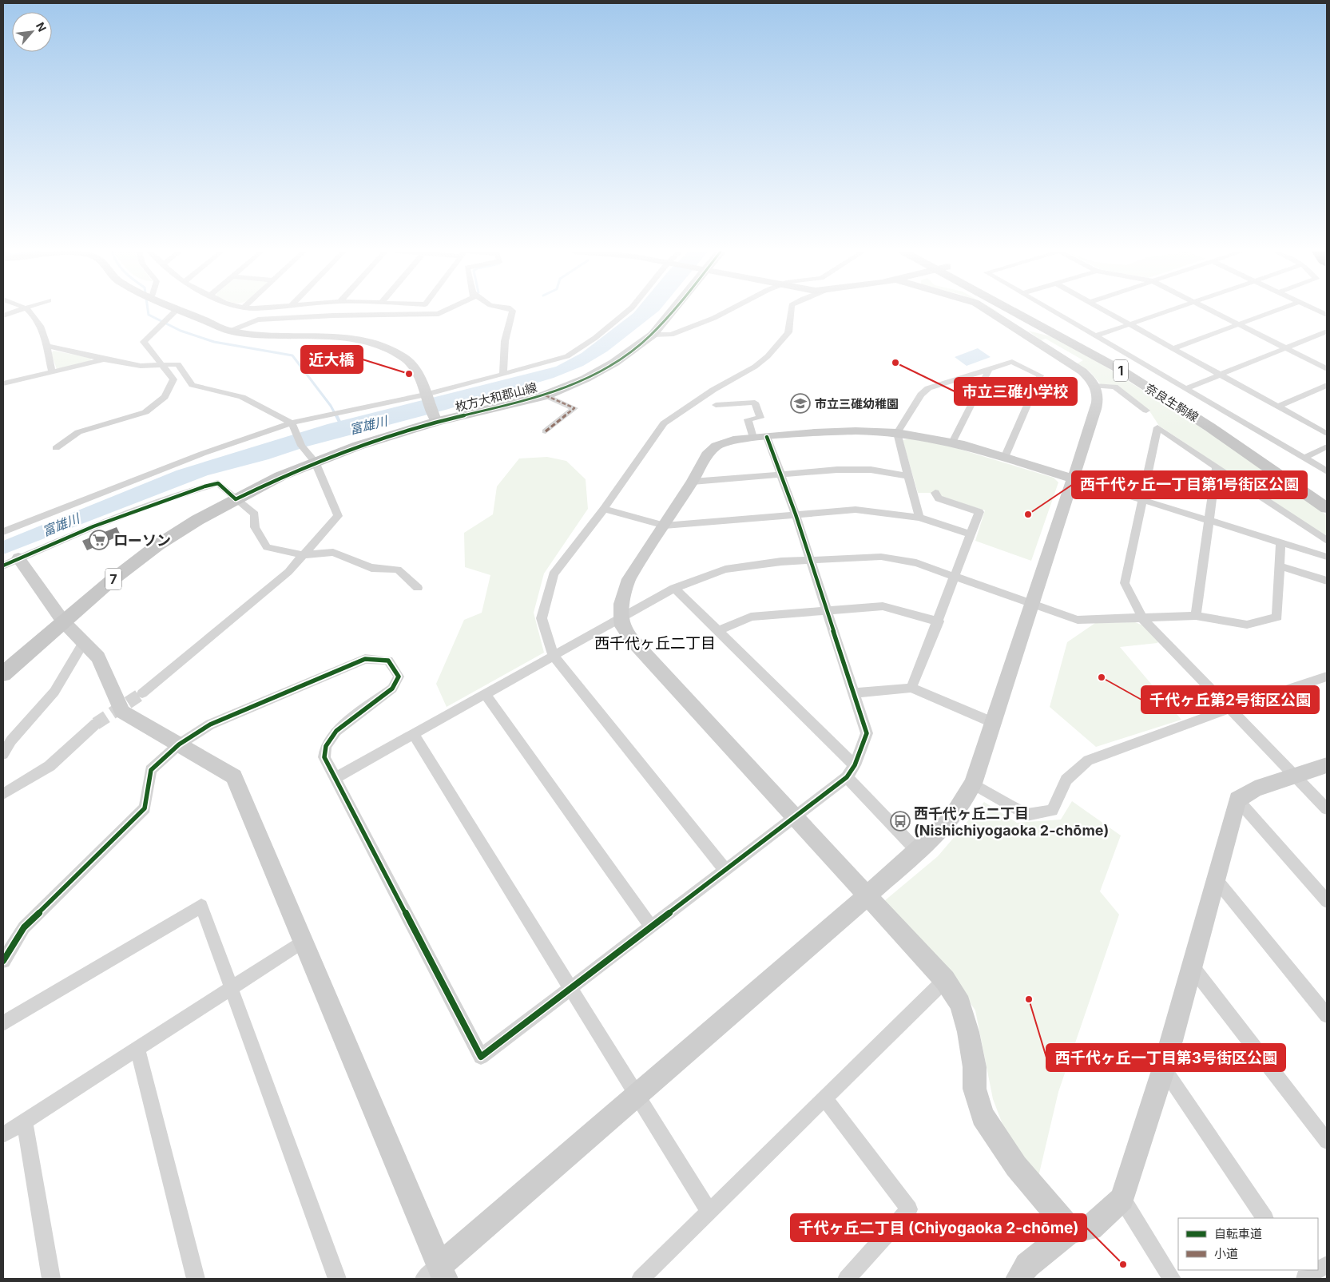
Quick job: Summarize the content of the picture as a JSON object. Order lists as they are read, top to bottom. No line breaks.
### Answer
{"streets":{"main road":["1","枚方大和郡山線","奈良生駒線","7"]},"districts":["西千代ヶ丘二丁目"],"water":["富雄川"],"places":{"other":["市立三碓小学校","近大橋","西千代ヶ丘一丁目第1号街区公園","千代ヶ丘第2号街区公園","西千代ヶ丘一丁目第3号街区公園","千代ヶ丘二丁目 (Chiyogaoka 2-chōme)"],"school or university":["市立三碓幼稚園"],"supermarket":["ローソン"],"bus stop":["西千代ヶ丘二丁目 (Nishichiyogaoka 2-chōme)"]},"legend":["自転車道","小道"],"north":"top right"}
